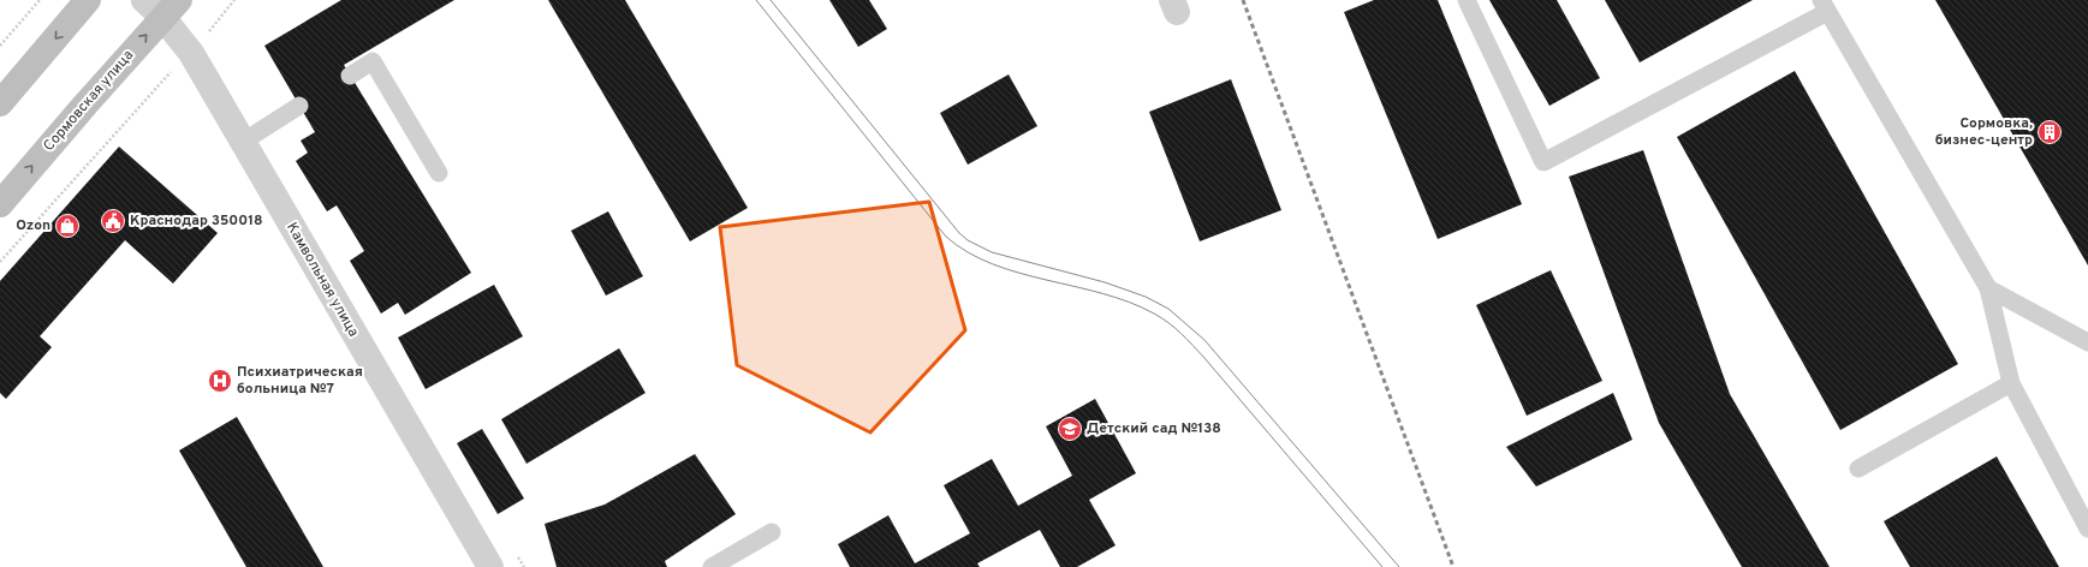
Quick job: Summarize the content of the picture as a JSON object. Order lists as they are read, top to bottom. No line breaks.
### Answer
{"streets":{"main road":["Сормовская улица"],"street":["Камвольная улица"]},"crossings":[["Сормовская улица","Камвольная улица"]],"places":{"building":["Сормовка, бизнес-центр"],"public building":["Краснодар 350018"],"shop":["Ozon"],"hospital":["Психиатрическая больница №7"],"school or university":["Детский сад №138"]}}
